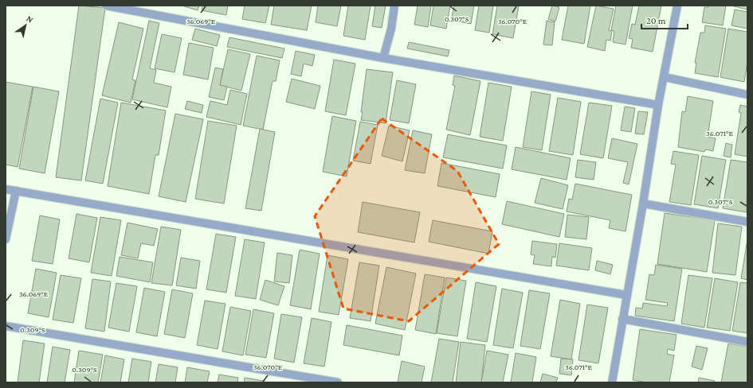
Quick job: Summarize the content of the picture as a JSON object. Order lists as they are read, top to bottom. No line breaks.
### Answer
{"scale_bar":"20 m","north":"top right","coordinates":["0.307°S","36.069°E","36.070°E","36.071°E","0.309°S"]}
